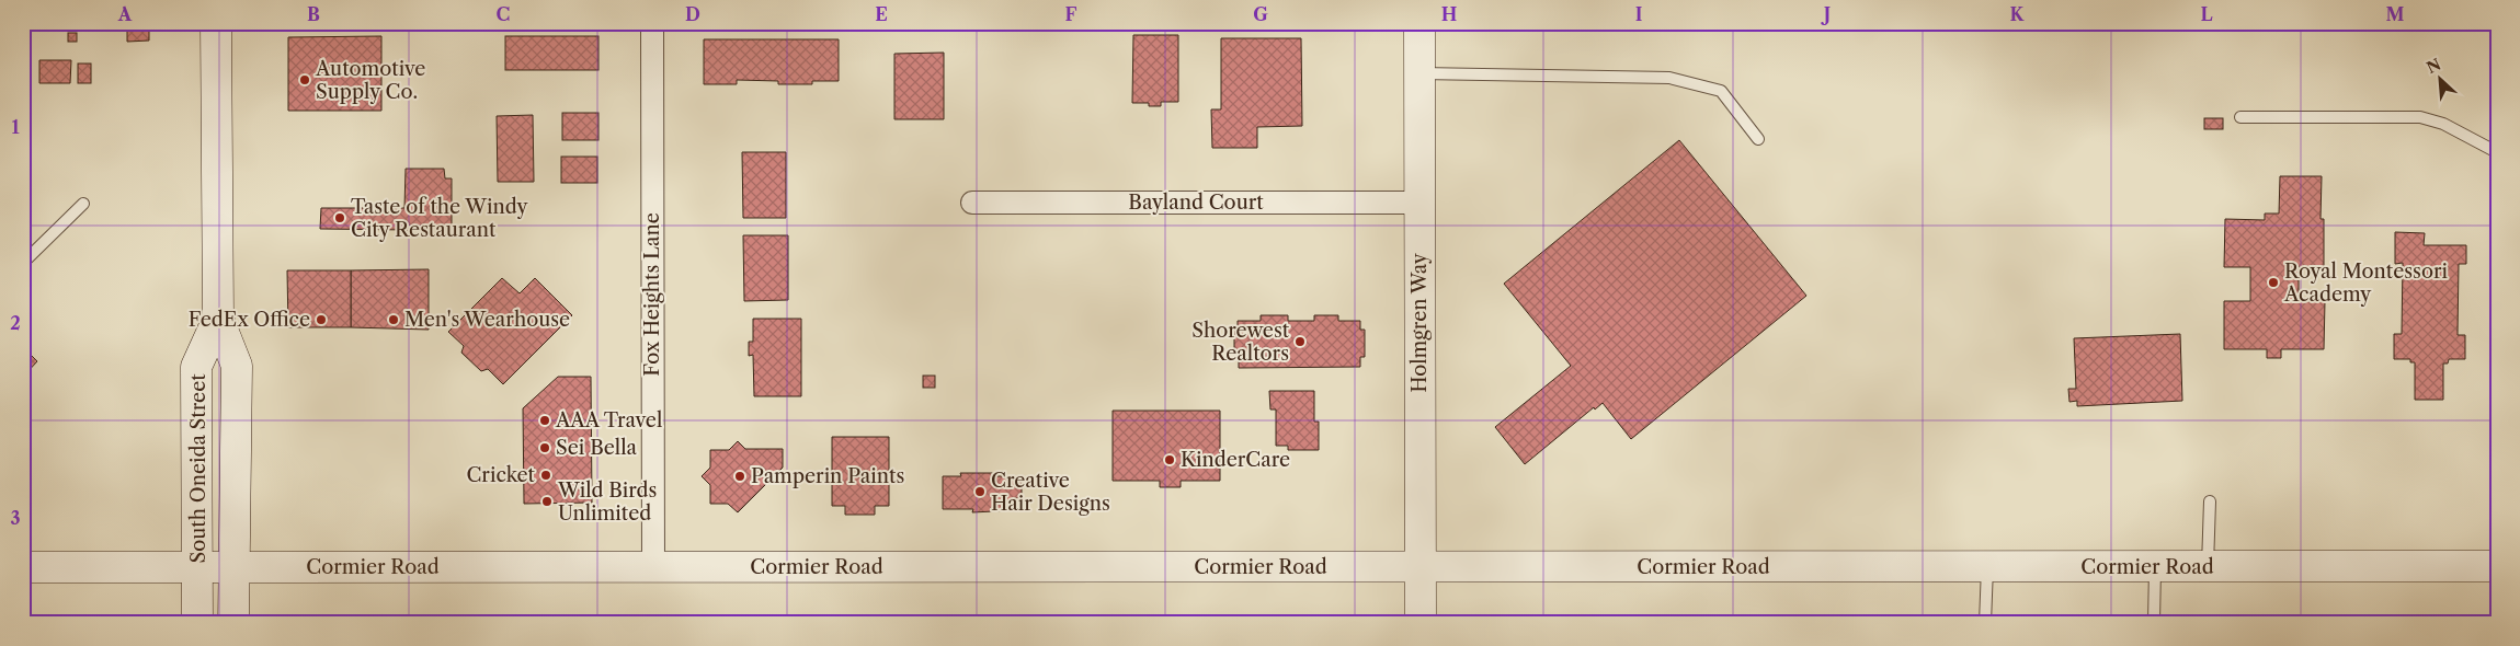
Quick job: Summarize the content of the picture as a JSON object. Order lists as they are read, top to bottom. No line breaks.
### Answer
{"streets":{"street":["Bayland Court","Fox Heights Lane","Holmgren Way","South Oneida Street","Cormier Road"]},"crossings":[["Bayland Court","Holmgren Way"],["Fox Heights Lane","Cormier Road"],["Holmgren Way","Cormier Road"],["South Oneida Street","Cormier Road"]],"places":["Automotive Supply Co.","Taste of the Windy City Restaurant","Royal Montessori Academy","FedEx Office","Men's Wearhouse","Shorewest Realtors","AAA Travel","Sei Bella","KinderCare","Cricket","Pamperin Paints","Creative Hair Designs","Wild Birds Unlimited"],"north":"top left","grid":{"columns":["A","B","C","D","E","F","G","H","I","J","K","L","M"],"rows":["1","2","3"]}}
